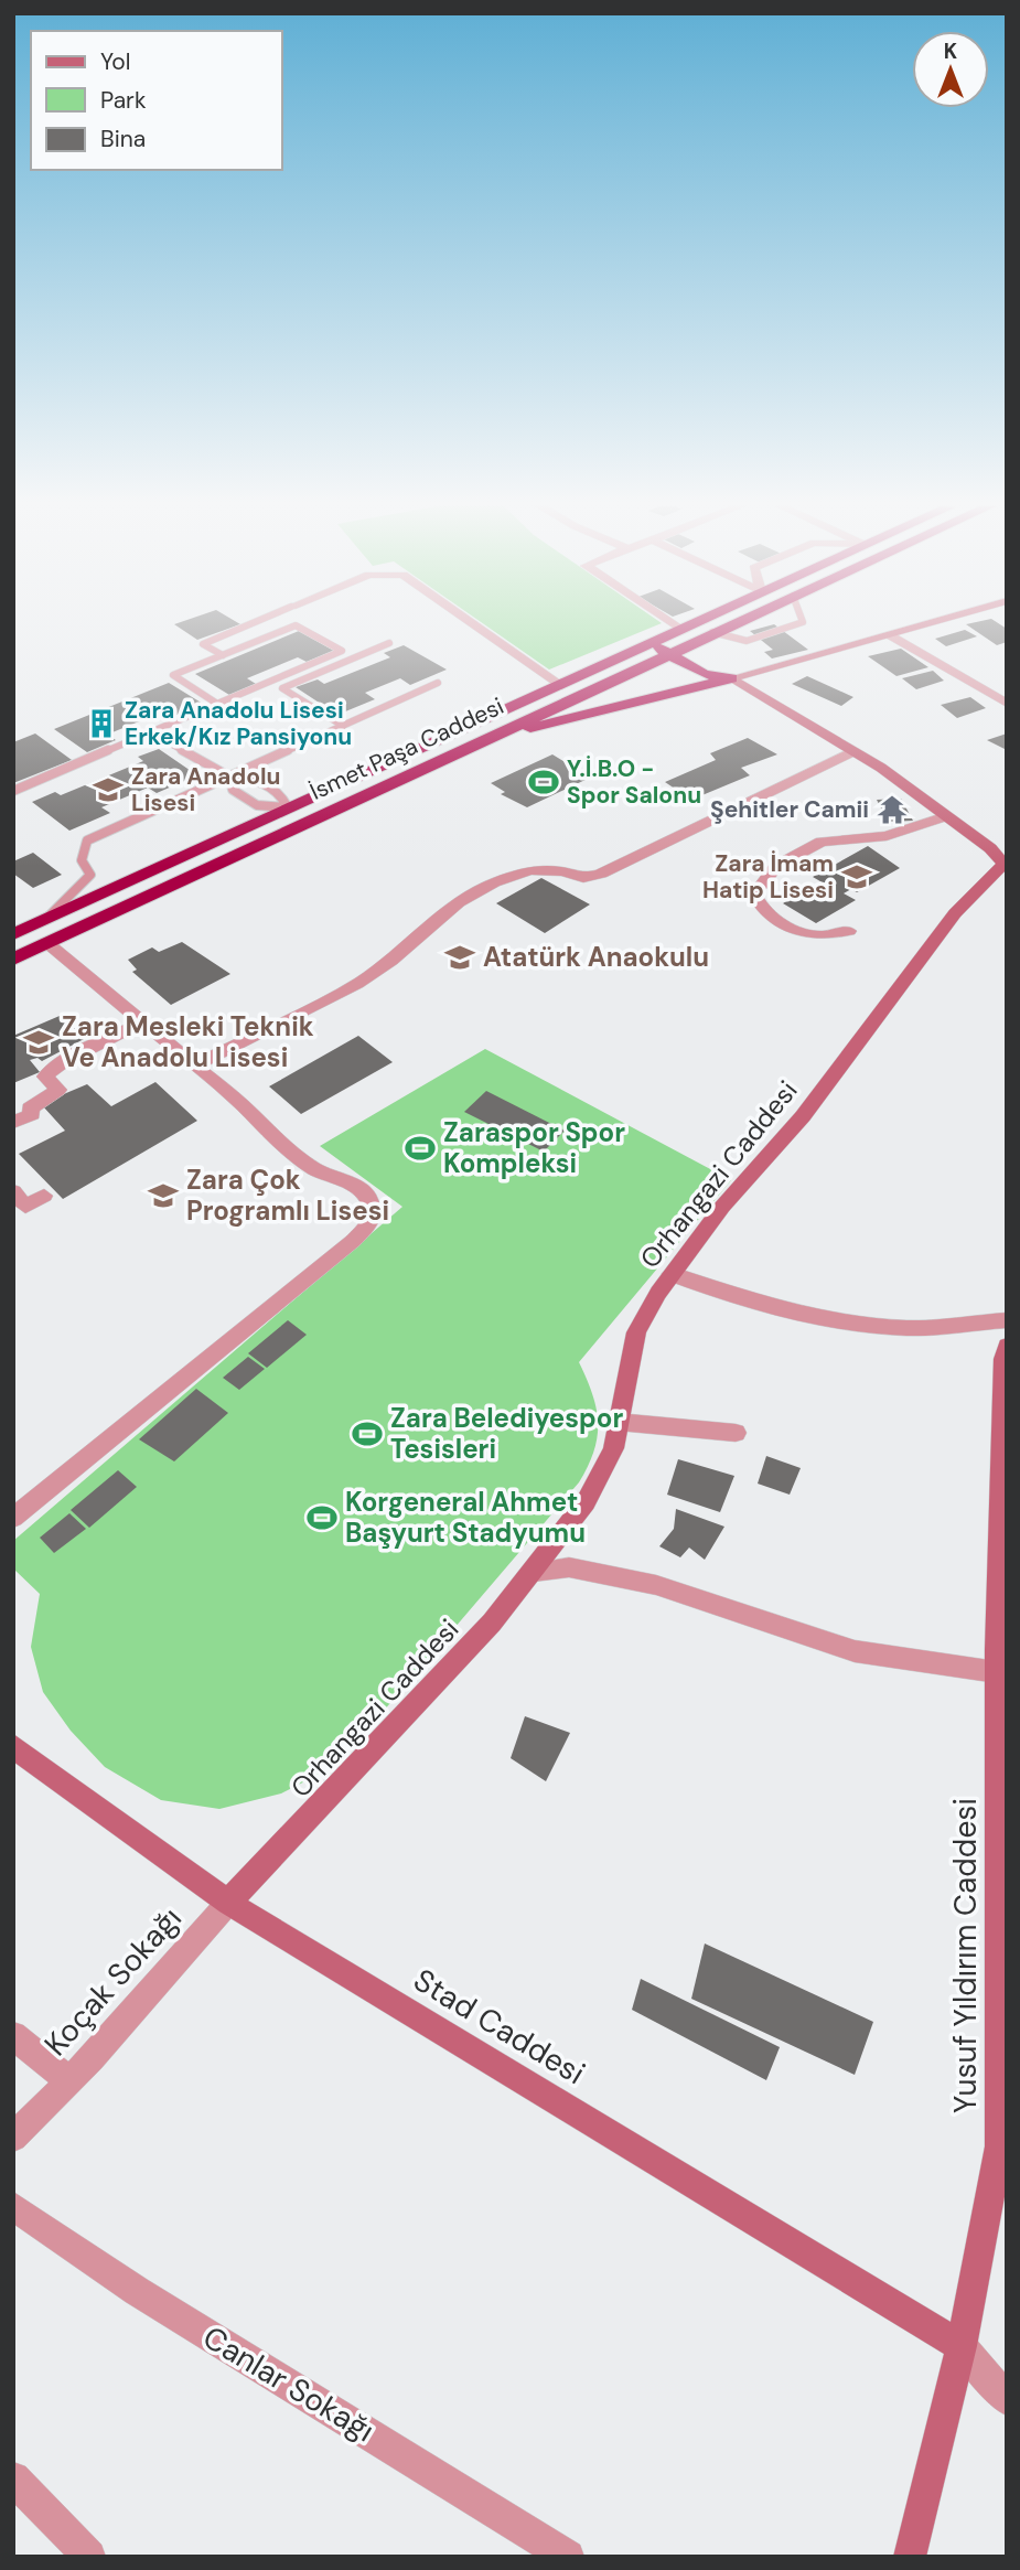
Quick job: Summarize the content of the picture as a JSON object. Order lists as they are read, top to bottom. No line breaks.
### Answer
{"streets":{"highway":["İsmet Paşa Caddesi","Orhangazi Caddesi"],"street":["Yusuf Yıldırım Caddesi","Koçak Sokağı","Stad Caddesi","Canlar Sokağı"]},"crossings":[["İsmet Paşa Caddesi","Orhangazi Caddesi"],["Orhangazi Caddesi","Koçak Sokağı"],["Orhangazi Caddesi","Stad Caddesi"],["Yusuf Yıldırım Caddesi","Stad Caddesi"],["Koçak Sokağı","Stad Caddesi"]],"places":{"building":["Zara Anadolu Lisesi Erkek/Kız Pansiyonu"],"sports":["Y.İ.B.O - Spor Salonu","Zaraspor Spor Kompleksi","Zara Belediyespor Tesisleri","Korgeneral Ahmet Başyurt Stadyumu"],"school or university":["Zara Anadolu Lisesi","Zara İmam Hatip Lisesi","Atatürk Anaokulu","Zara Mesleki Teknik Ve Anadolu Lisesi","Zara Çok Programlı Lisesi"],"temple":["Şehitler Camii"]},"legend":["Yol","Park","Bina"],"north":"top"}
